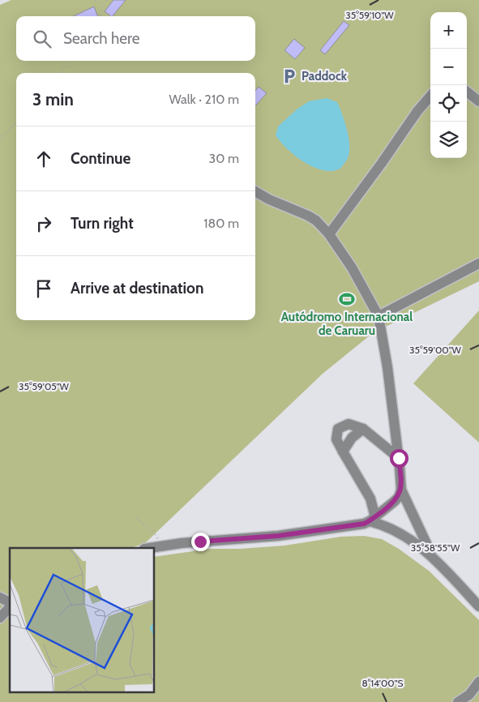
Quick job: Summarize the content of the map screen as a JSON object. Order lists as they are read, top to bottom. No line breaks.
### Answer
{"places":{"parking":["Paddock"],"sports":["Autódromo Internacional de Caruaru"]},"page":{"map_buttons":["+","−"],"search":"Search here","heading":["3 min","Walk · 210 m"],"list":[["Continue","30 m"],["Turn right","180 m"],"Arrive at destination"]},"coordinates":["35°59'10\"W","35°59'00\"W","35°59'05\"W","35°58'55\"W","8°14'00\"S"]}
